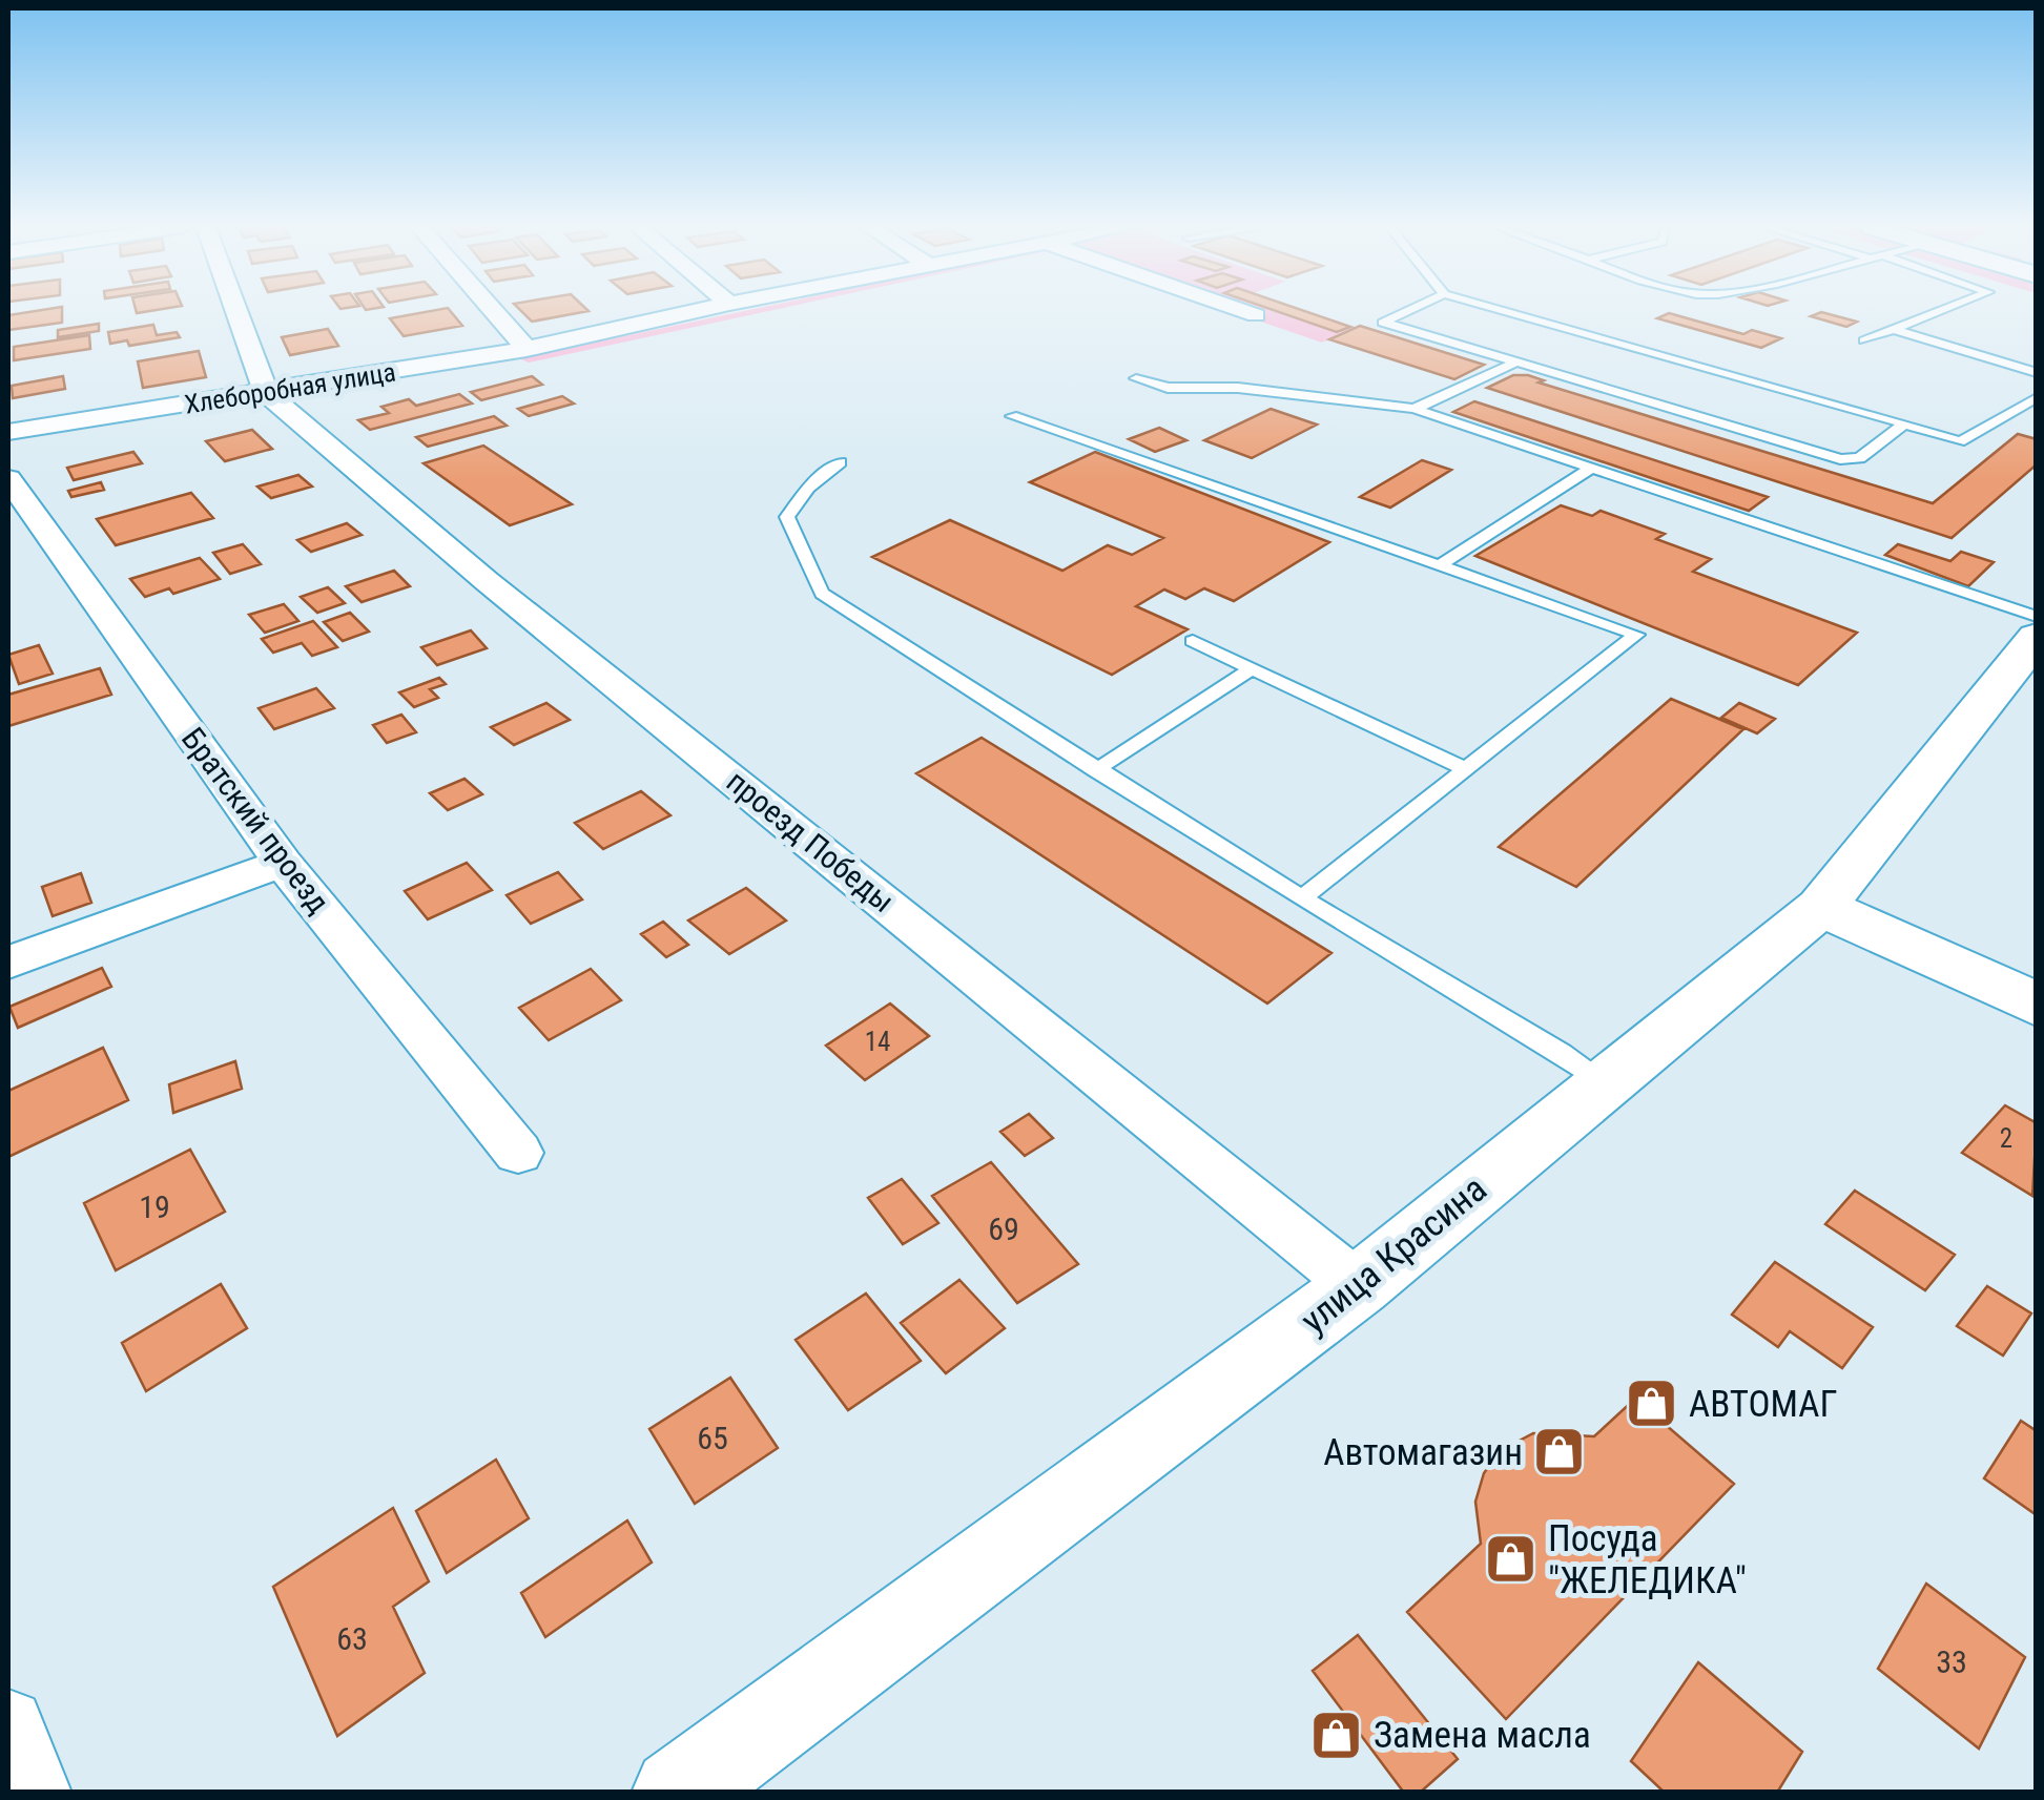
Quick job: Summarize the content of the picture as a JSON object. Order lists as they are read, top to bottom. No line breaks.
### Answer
{"streets":{"street":["Хлеборобная улица","Братский проезд","проезд Победы","улица Красина"]},"crossings":[["Хлеборобная улица","проезд Победы"],["проезд Победы","улица Красина"]],"places":{"shop":["АВТОМАГ","Автомагазин","Посуда \"ЖЕЛЕДИКА\"","Замена масла"]},"house_numbers":["14","2","19","69","65","63","33"]}
